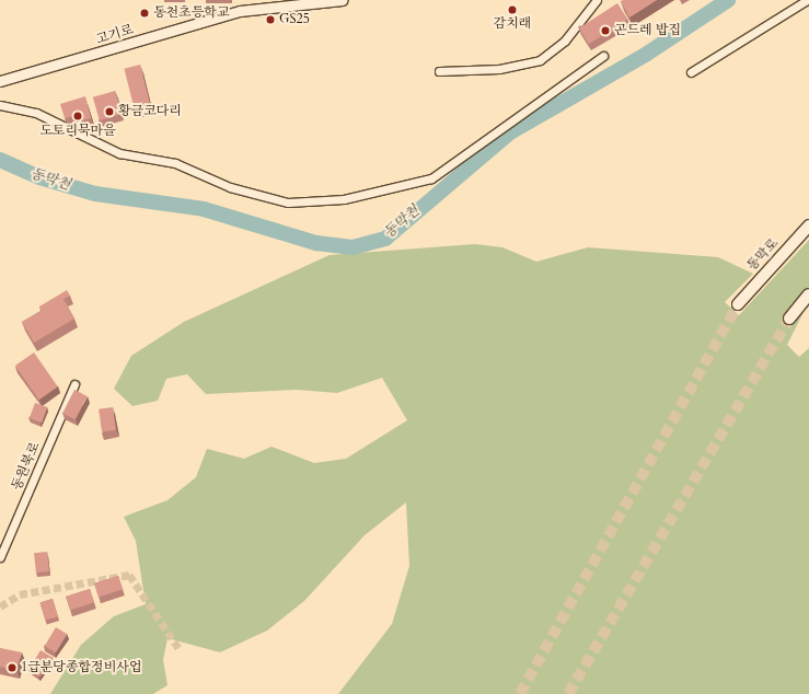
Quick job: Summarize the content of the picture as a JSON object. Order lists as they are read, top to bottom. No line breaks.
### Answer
{"streets":{"main road":["동막로"],"street":["고기로","동원북로"]},"water":["동막천"],"places":["감치래","동천초등학교","GS25","곤드레 밥집","황금코다리","도토리묵마을","1급분당종합정비사업"]}
